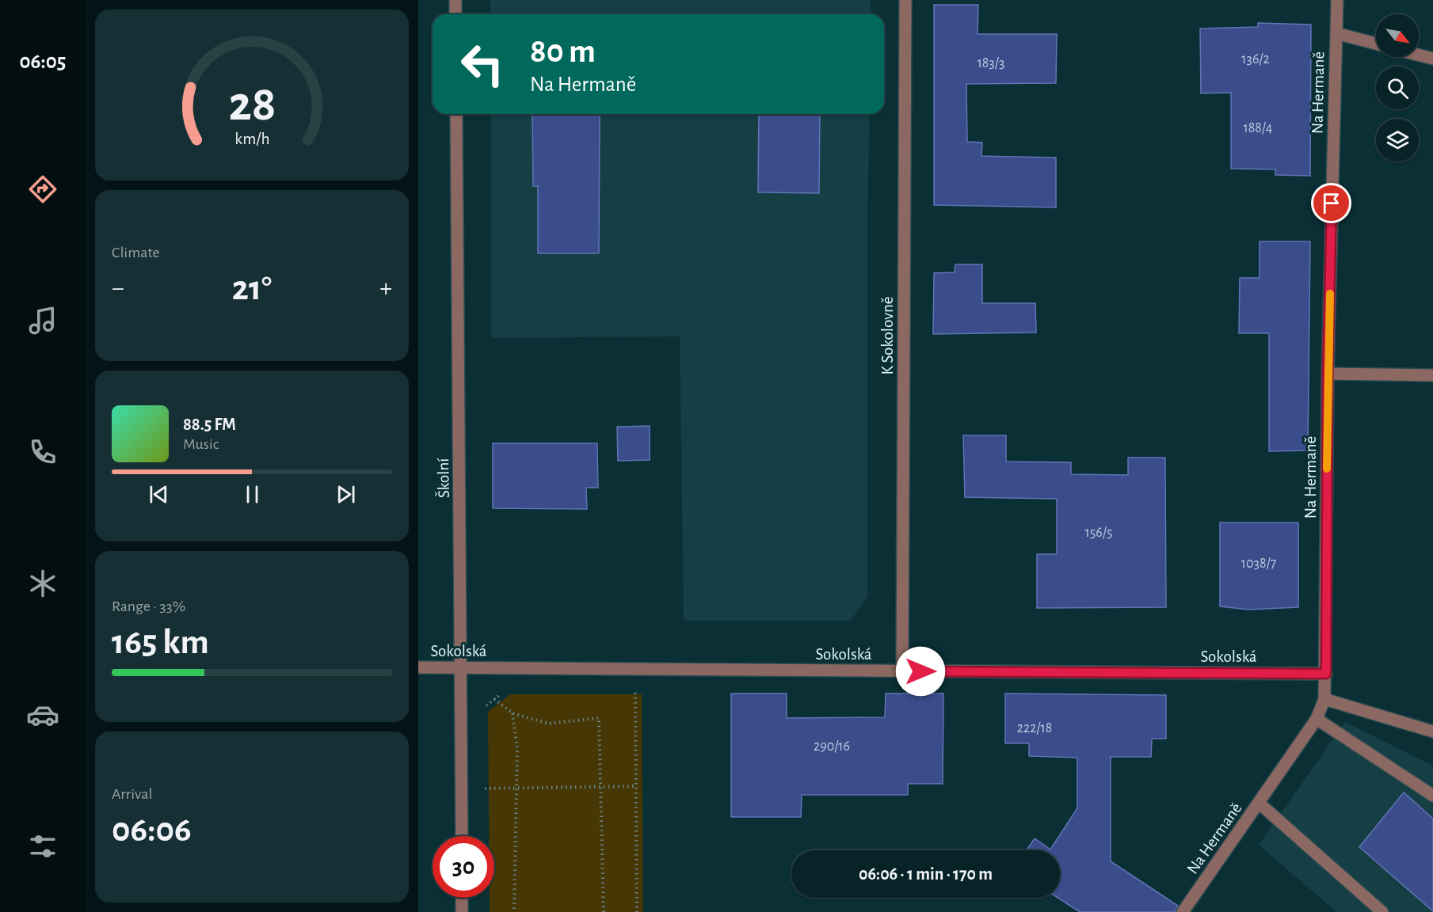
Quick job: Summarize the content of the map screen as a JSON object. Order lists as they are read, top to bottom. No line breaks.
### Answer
{"streets":{"street":["Na Hermaně","K Sokolovně","Školní","Sokolská"]},"crossings":[["Na Hermaně","Sokolská"],["K Sokolovně","Sokolská"],["Školní","Sokolská"]],"house_numbers":["136/2","183/3","188/4","156/5","1038/7","222/18","290/16"],"north":"bottom right","page":{"tabs":"06:05","turn":["80 m","Na Hermaně"],"tile":["Climate",["Range · 33%","165 km"],["Arrival","06:06"]],"heat":["−","21°","+"],"song":["88.5 FM","Music"],"limit":"30","trip":"06:06 · 1 min · 170 m","gauge":["28","km/h"]}}
